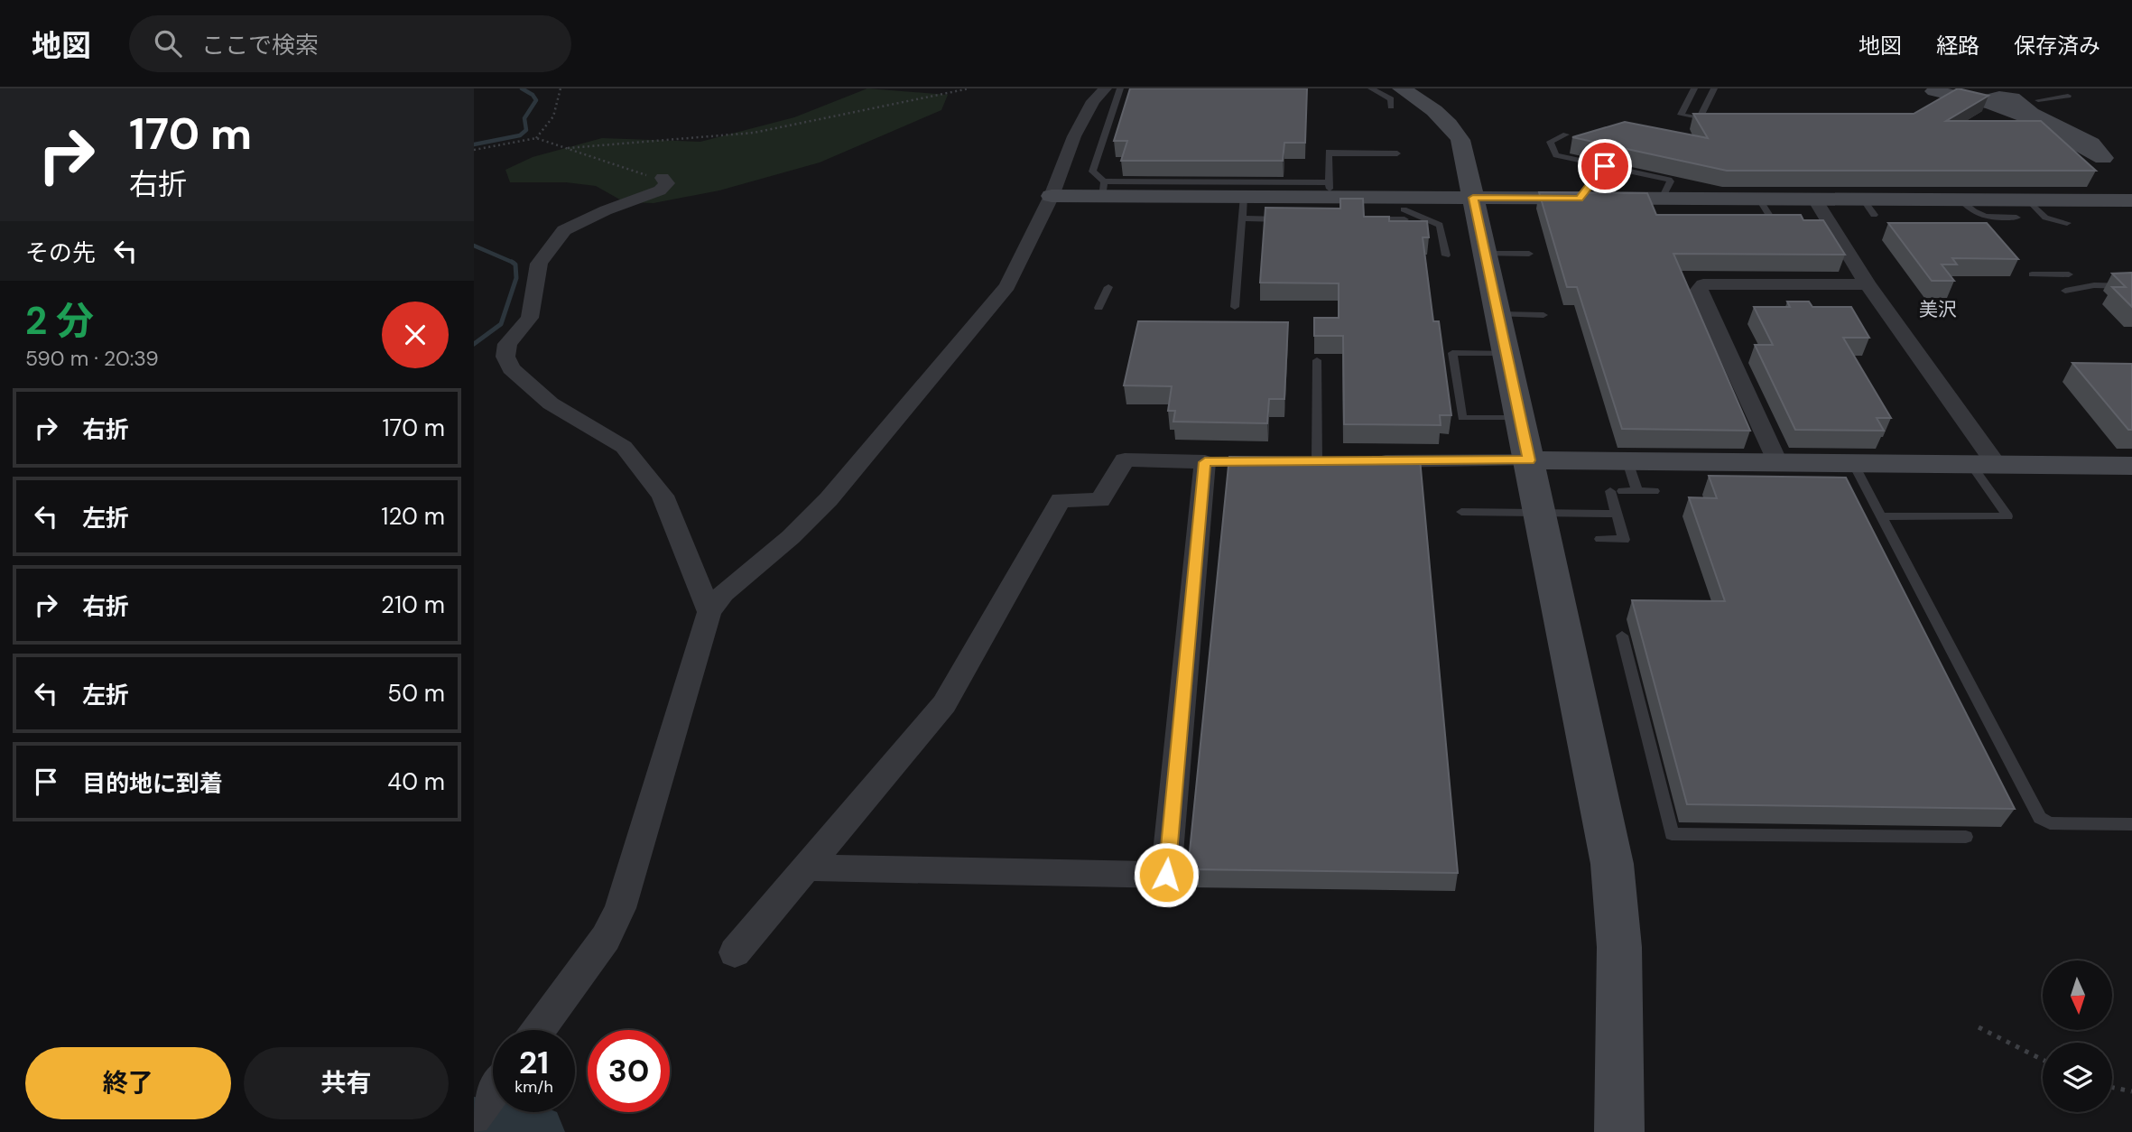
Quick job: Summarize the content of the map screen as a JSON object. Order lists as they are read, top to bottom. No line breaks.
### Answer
{"districts":["美沢"],"north":"bottom","page":{"header":"地図","search":"ここで検索","nav":["地図","経路","保存済み"],"turn":["170 m","右折"],"then":"その先","heading":["2 分","590 m · 20:39"],"list":[{"name":"右折","value":"170 m"},{"name":"左折","value":"120 m"},{"name":"右折","value":"210 m"},{"name":"左折","value":"50 m"},{"name":"目的地に到着","value":"40 m"}],"speed":"21 km/h","limit":"30","buttons":["終了","共有"]}}
